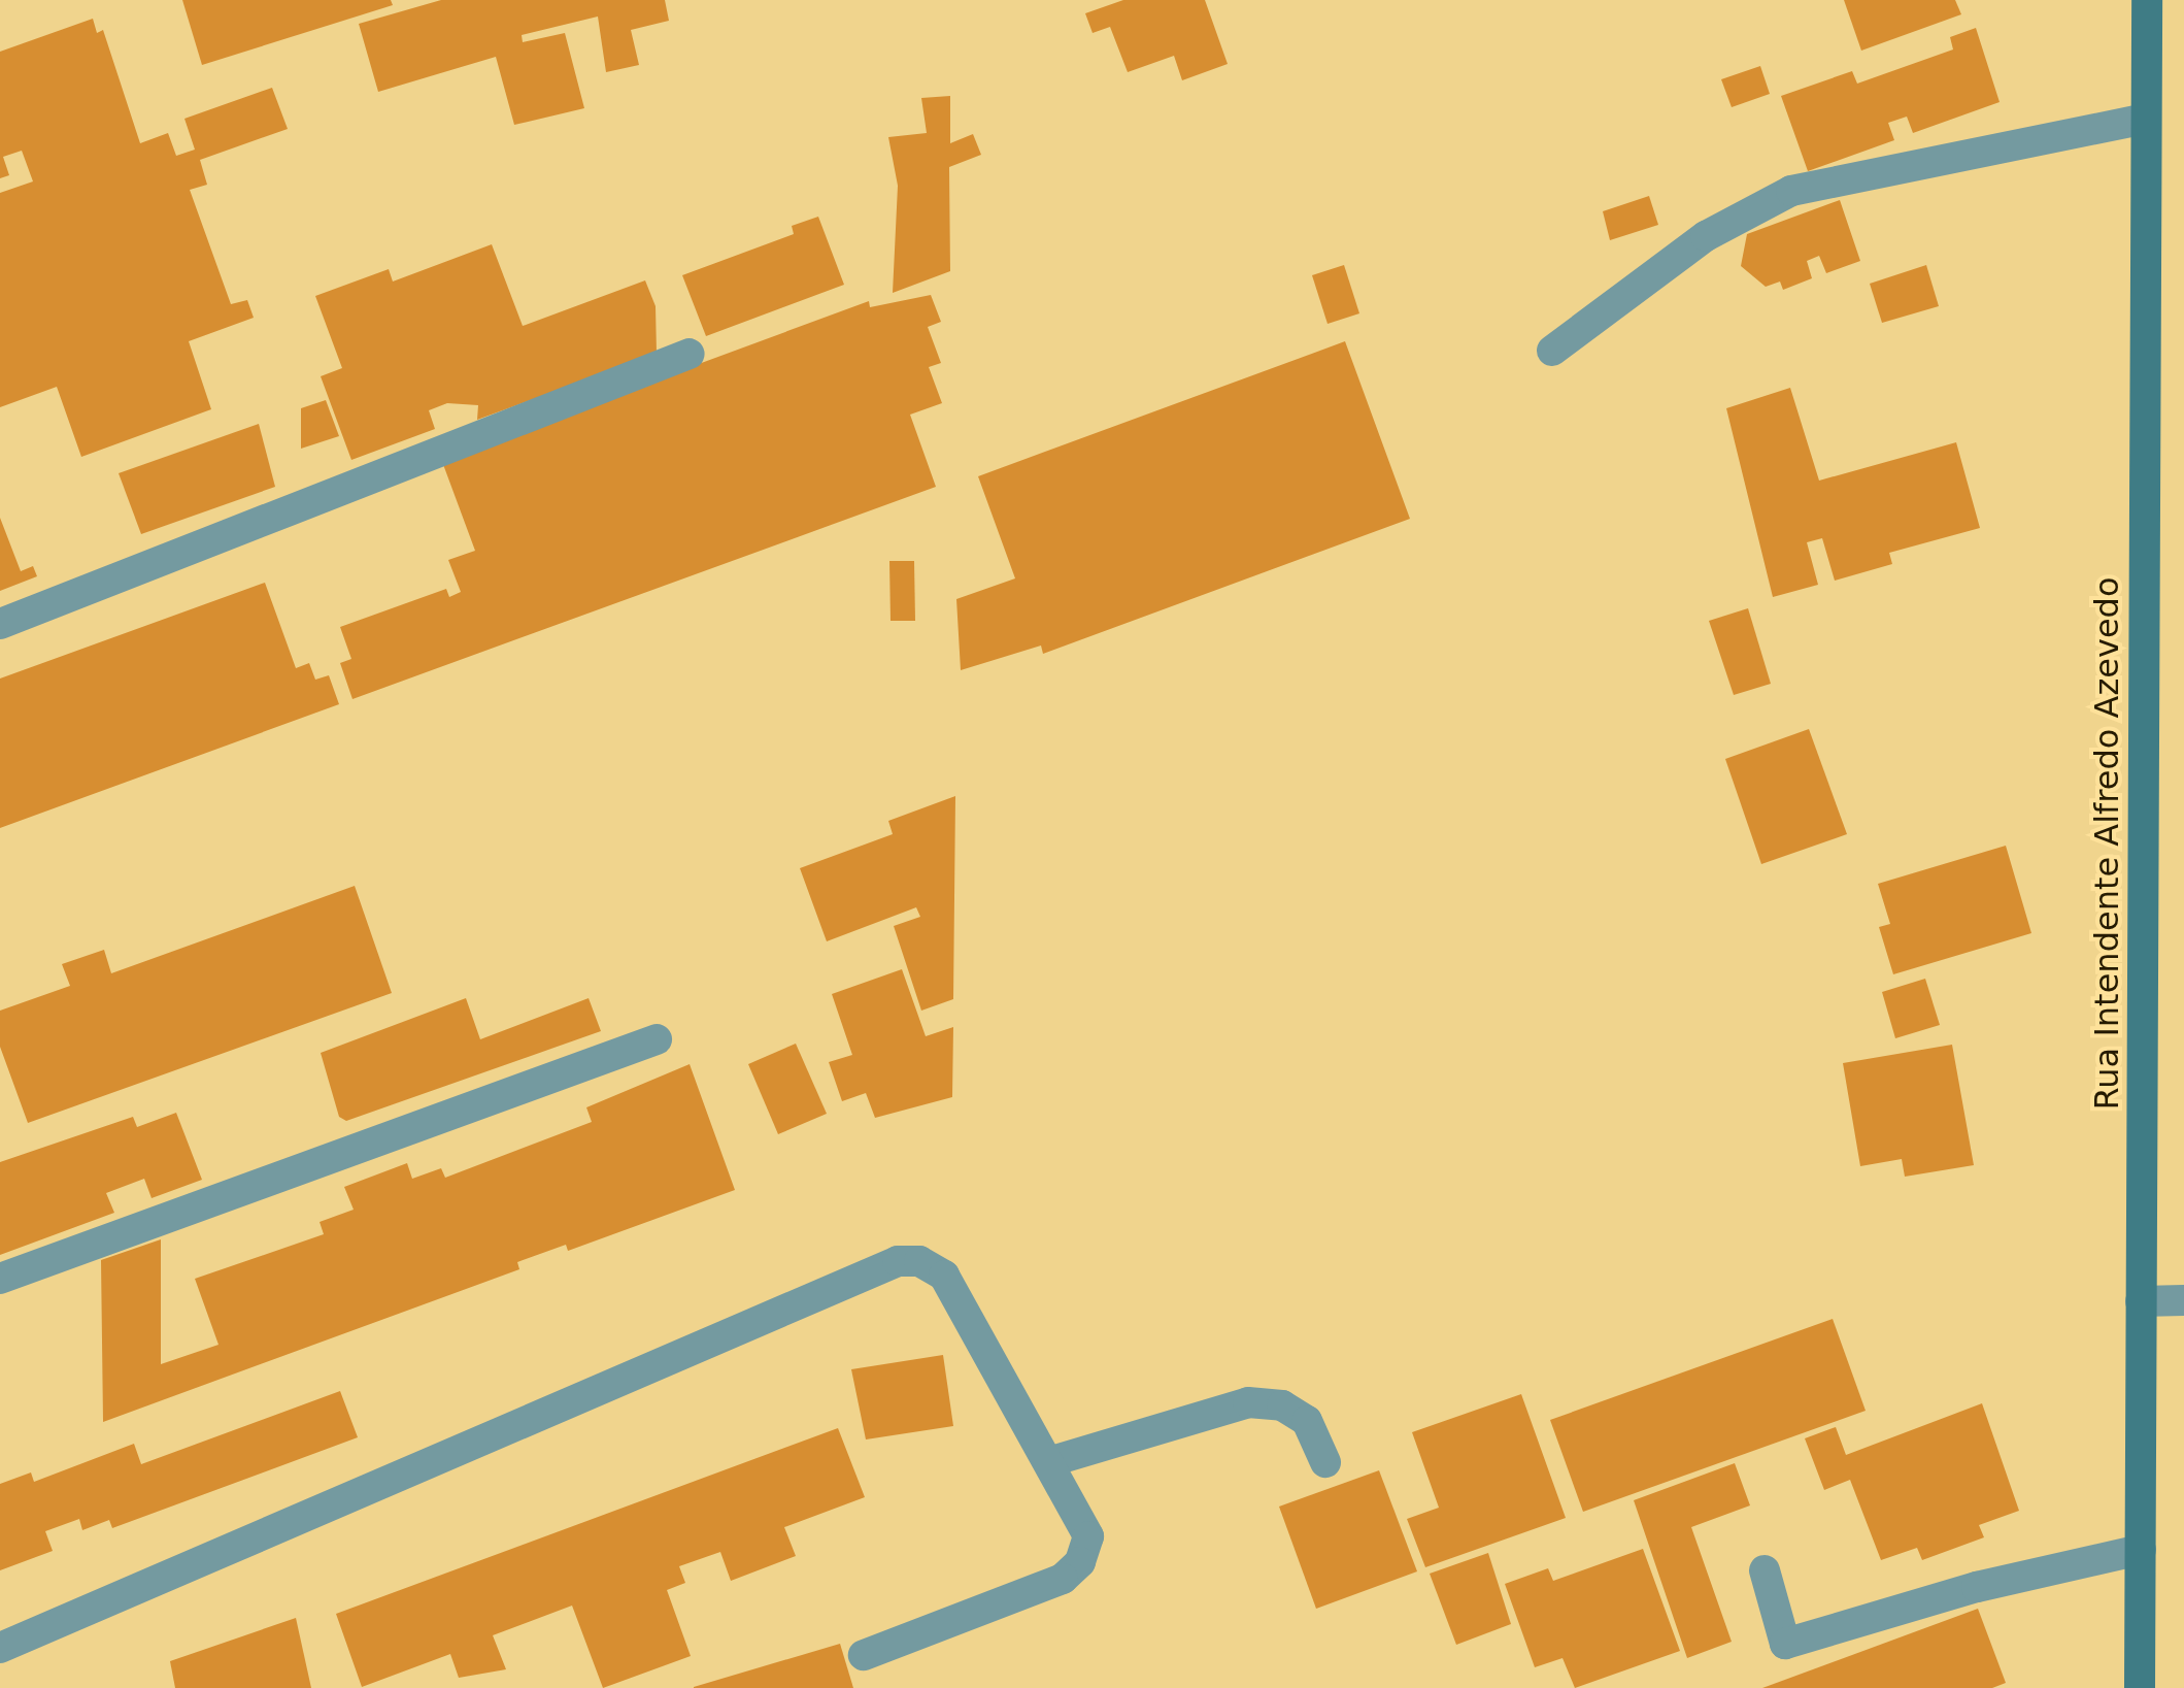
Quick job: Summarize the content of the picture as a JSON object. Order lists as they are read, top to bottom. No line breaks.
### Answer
{"streets":{"street":["Rua Intendente Alfredo Azevedo"]}}
